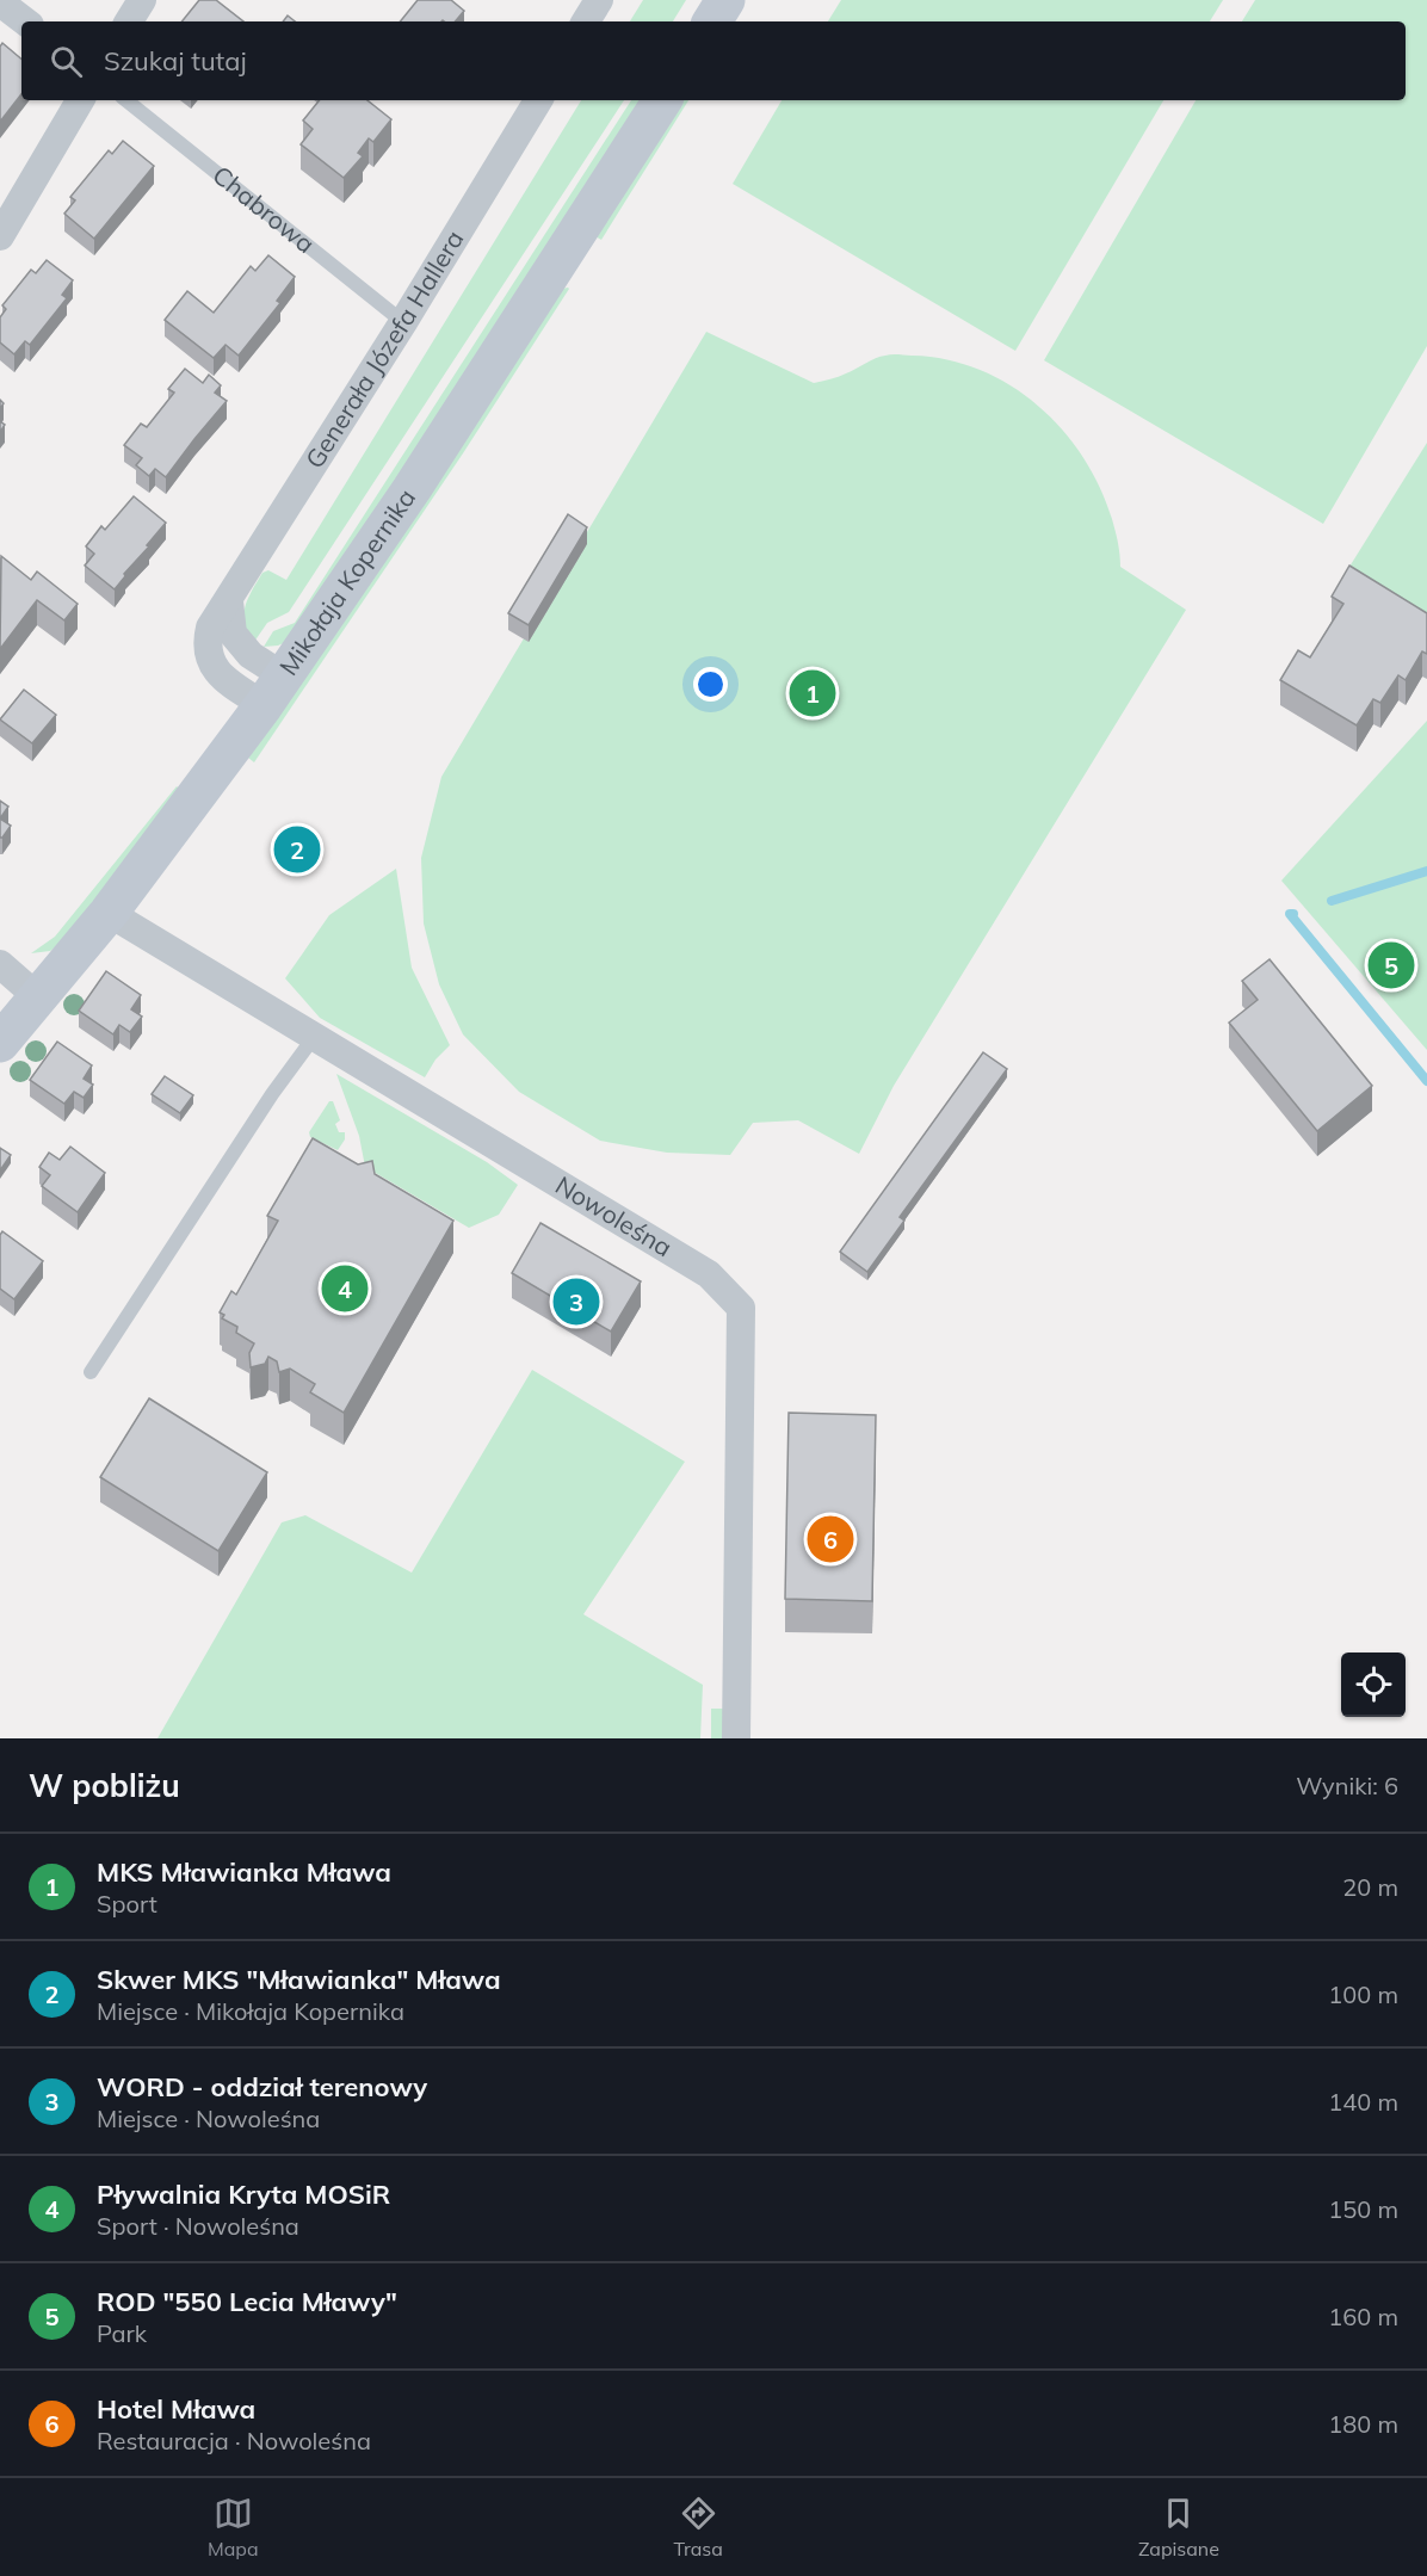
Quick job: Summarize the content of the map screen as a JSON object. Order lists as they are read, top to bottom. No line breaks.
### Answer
{"streets":{"street":["Generała Józefa Hallera","Mikołaja Kopernika","Nowoleśna"],"lane":["Chabrowa"]},"crossings":[["Chabrowa","Generała Józefa Hallera"],["Generała Józefa Hallera","Mikołaja Kopernika"],["Mikołaja Kopernika","Nowoleśna"]],"page":{"search":"Szukaj tutaj","pins":["1","2","5","4","3","6"],"heading":["W pobliżu","Wyniki: 6"],"list":[{"mark":"1","name":"MKS Mławianka Mława","note":"Sport","value":"20 m"},{"mark":"2","name":"Skwer MKS \"Mławianka\" Mława","note":"Miejsce · Mikołaja Kopernika","value":"100 m"},{"mark":"3","name":"WORD - oddział terenowy","note":"Miejsce · Nowoleśna","value":"140 m"},{"mark":"4","name":"Pływalnia Kryta MOSiR","note":"Sport · Nowoleśna","value":"150 m"},{"mark":"5","name":"ROD \"550 Lecia Mławy\"","note":"Park","value":"160 m"},{"mark":"6","name":"Hotel Mława","note":"Restauracja · Nowoleśna","value":"180 m"}],"nav":["Mapa","Trasa","Zapisane"]}}
